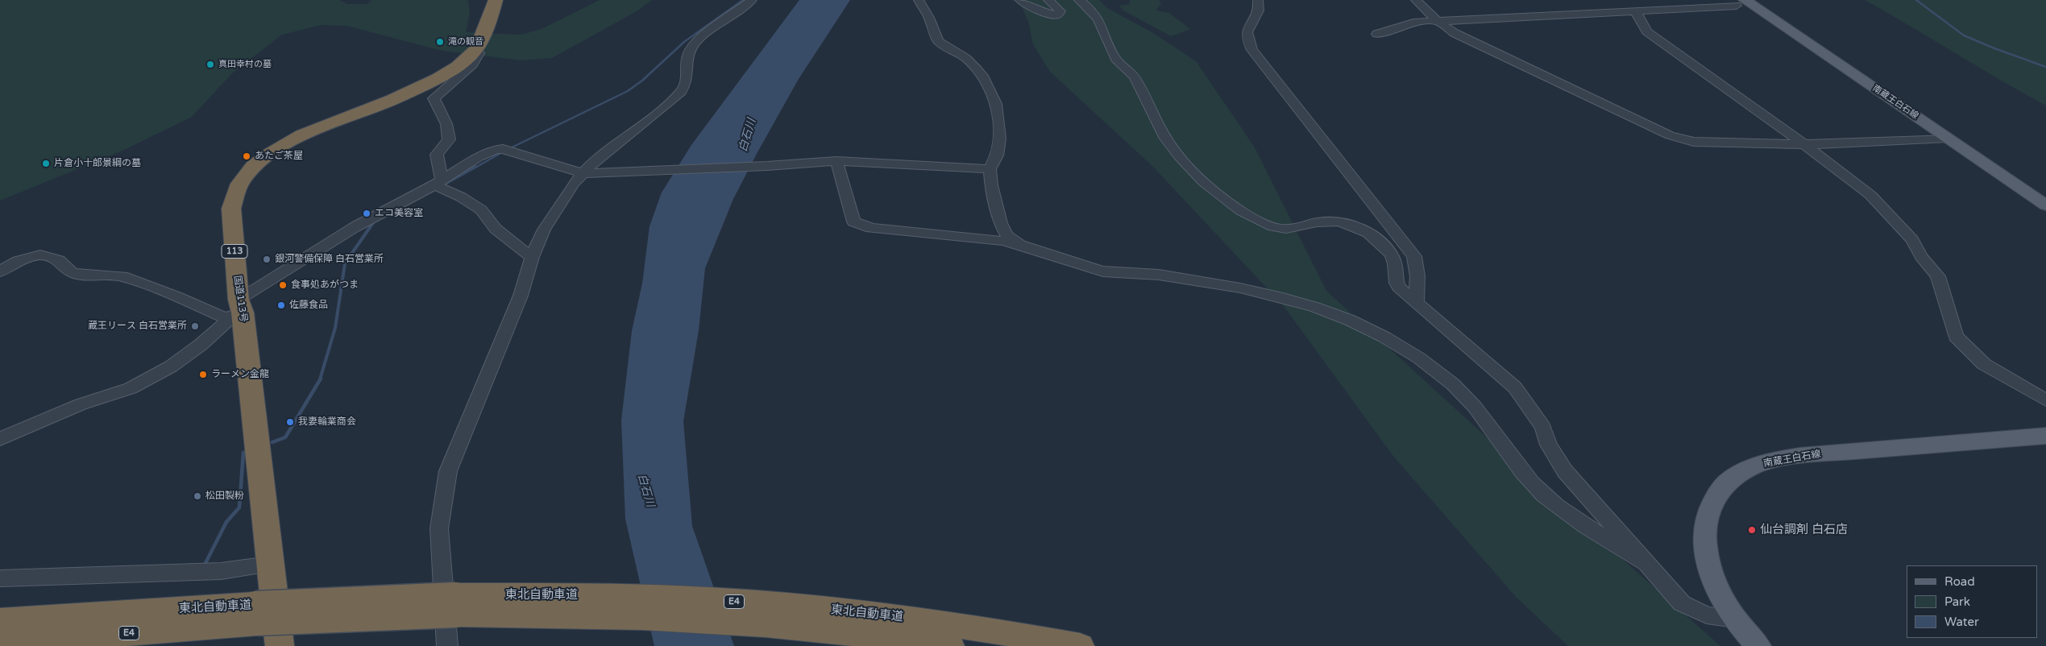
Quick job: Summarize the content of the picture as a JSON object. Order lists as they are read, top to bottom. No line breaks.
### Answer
{"streets":{"highway":["113","国道113号","東北自動車道","E4"],"main road":["南蔵王白石線"]},"water":["白石川"],"places":["滝の観音","真田幸村の墓","あたご茶屋","片倉小十郎景綱の墓","エコ美容室","銀河警備保障 白石営業所","食事処あがつま","佐藤食品","蔵王リース 白石営業所","ラーメン金龍","我妻輪業商会","松田製粉","仙台調剤 白石店"],"legend":["Road","Park","Water"]}
